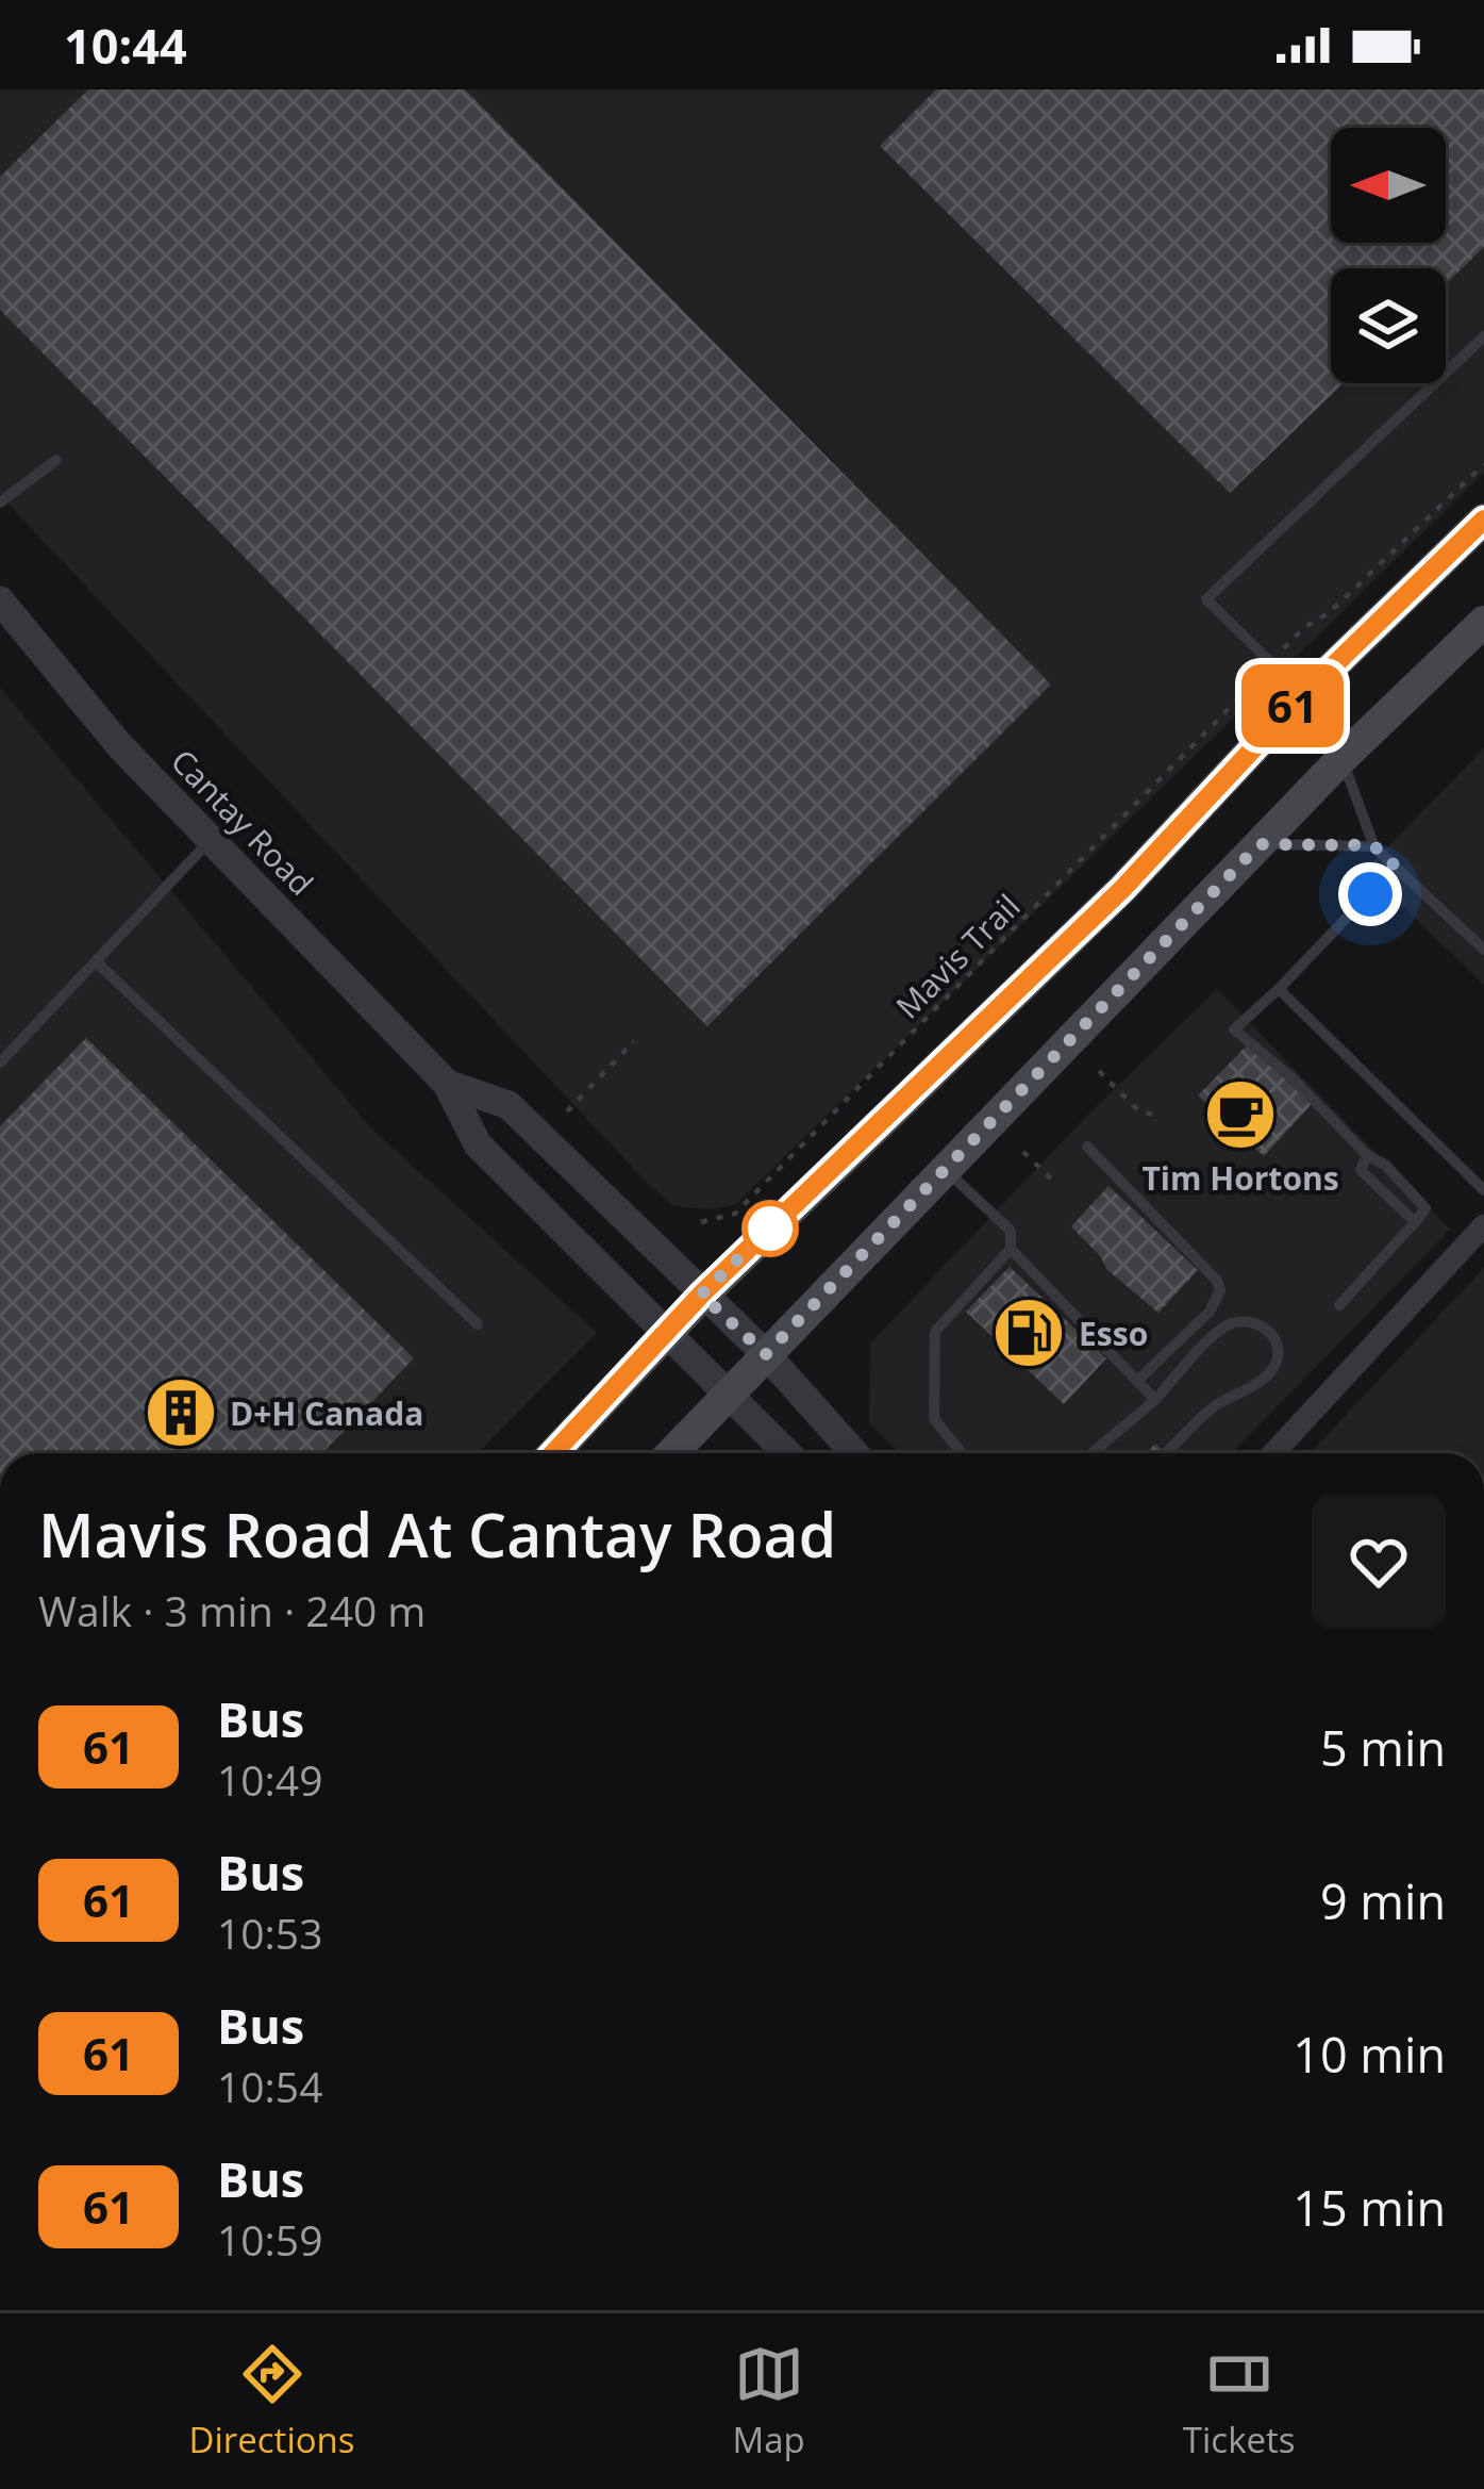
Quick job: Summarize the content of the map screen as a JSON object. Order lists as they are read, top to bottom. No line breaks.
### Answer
{"streets":{"street":["Cantay Road"],"path":["Mavis Trail"]},"places":{"cafe":["Tim Hortons"],"fuel station":["Esso"],"building":["D+H Canada"]},"lines":["bus line 61"],"north":"left","page":{"status":"10:44","on_map":"61","heading":["Mavis Road At Cantay Road","Walk · 3 min · 240 m"],"list":[{"mark":"61","name":"Bus","note":"10:49","value":"5 min"},{"mark":"61","name":"Bus","note":"10:53","value":"9 min"},{"mark":"61","name":"Bus","note":"10:54","value":"10 min"},{"mark":"61","name":"Bus","note":"10:59","value":"15 min"}],"tabs":["Directions","Map","Tickets"]}}
